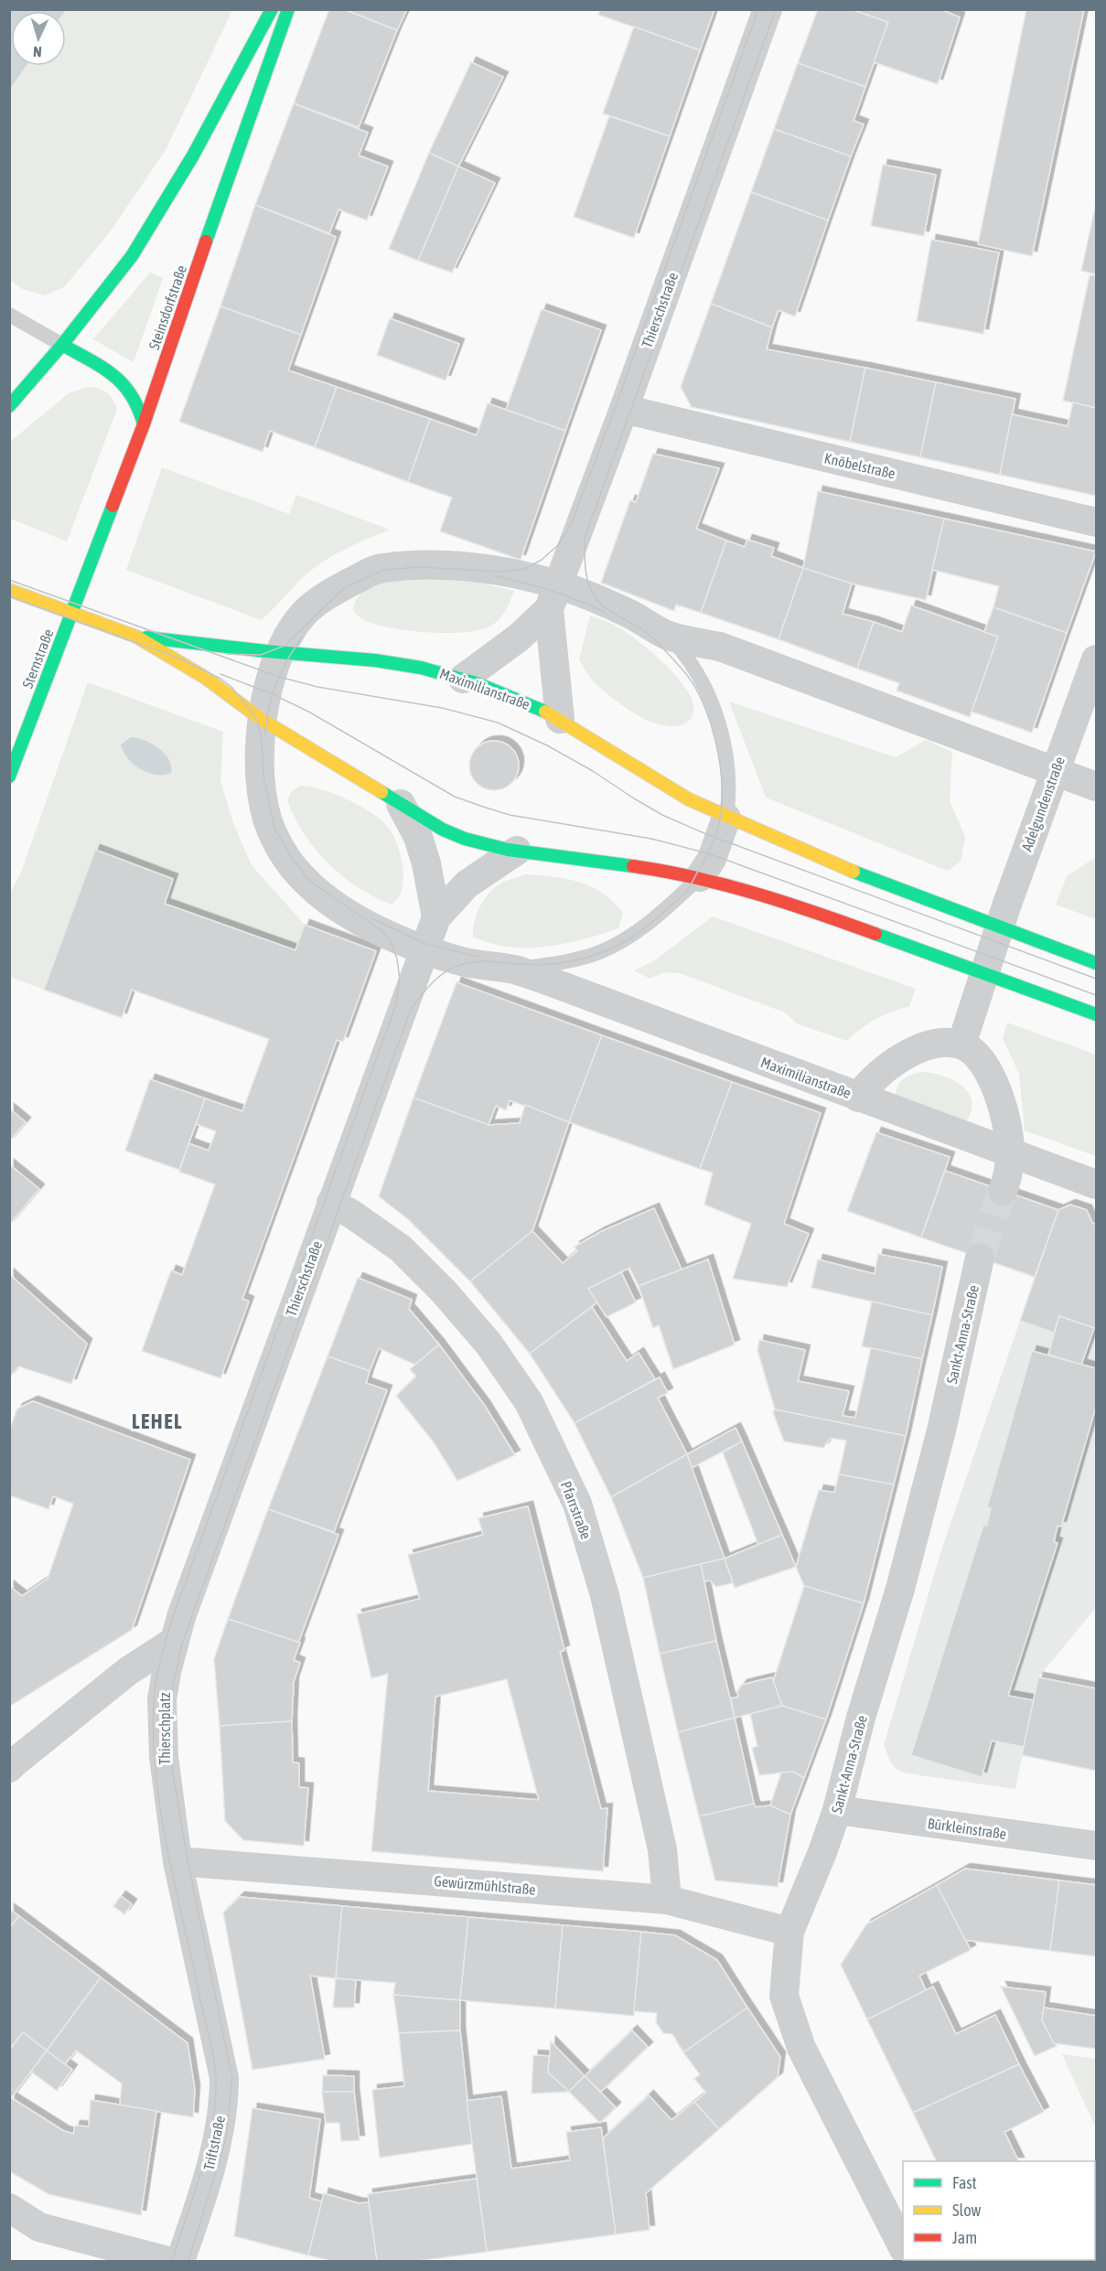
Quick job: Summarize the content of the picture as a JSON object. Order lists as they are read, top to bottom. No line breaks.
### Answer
{"streets":{"main road":["Steinsdorfstraße","Sternstraße","Maximilianstraße"],"street":["Thierschstraße","Knöbelstraße","Adelgundenstraße","Sankt-Anna-Straße","Pfarrstraße","Thierschplatz","Bürkleinstraße","Gewürzmühlstraße","Triftstraße"]},"crossings":[["Steinsdorfstraße","Sternstraße"],["Steinsdorfstraße","Maximilianstraße"],["Thierschstraße","Knöbelstraße"],["Thierschstraße","Maximilianstraße"],["Thierschstraße","Pfarrstraße"],["Thierschstraße","Thierschplatz"],["Sternstraße","Maximilianstraße"],["Maximilianstraße","Adelgundenstraße"],["Sankt-Anna-Straße","Bürkleinstraße"],["Sankt-Anna-Straße","Gewürzmühlstraße"],["Pfarrstraße","Gewürzmühlstraße"],["Thierschplatz","Gewürzmühlstraße"],["Thierschplatz","Triftstraße"]],"districts":["LEHEL"],"legend":["Fast","Slow","Jam"],"north":"bottom"}
